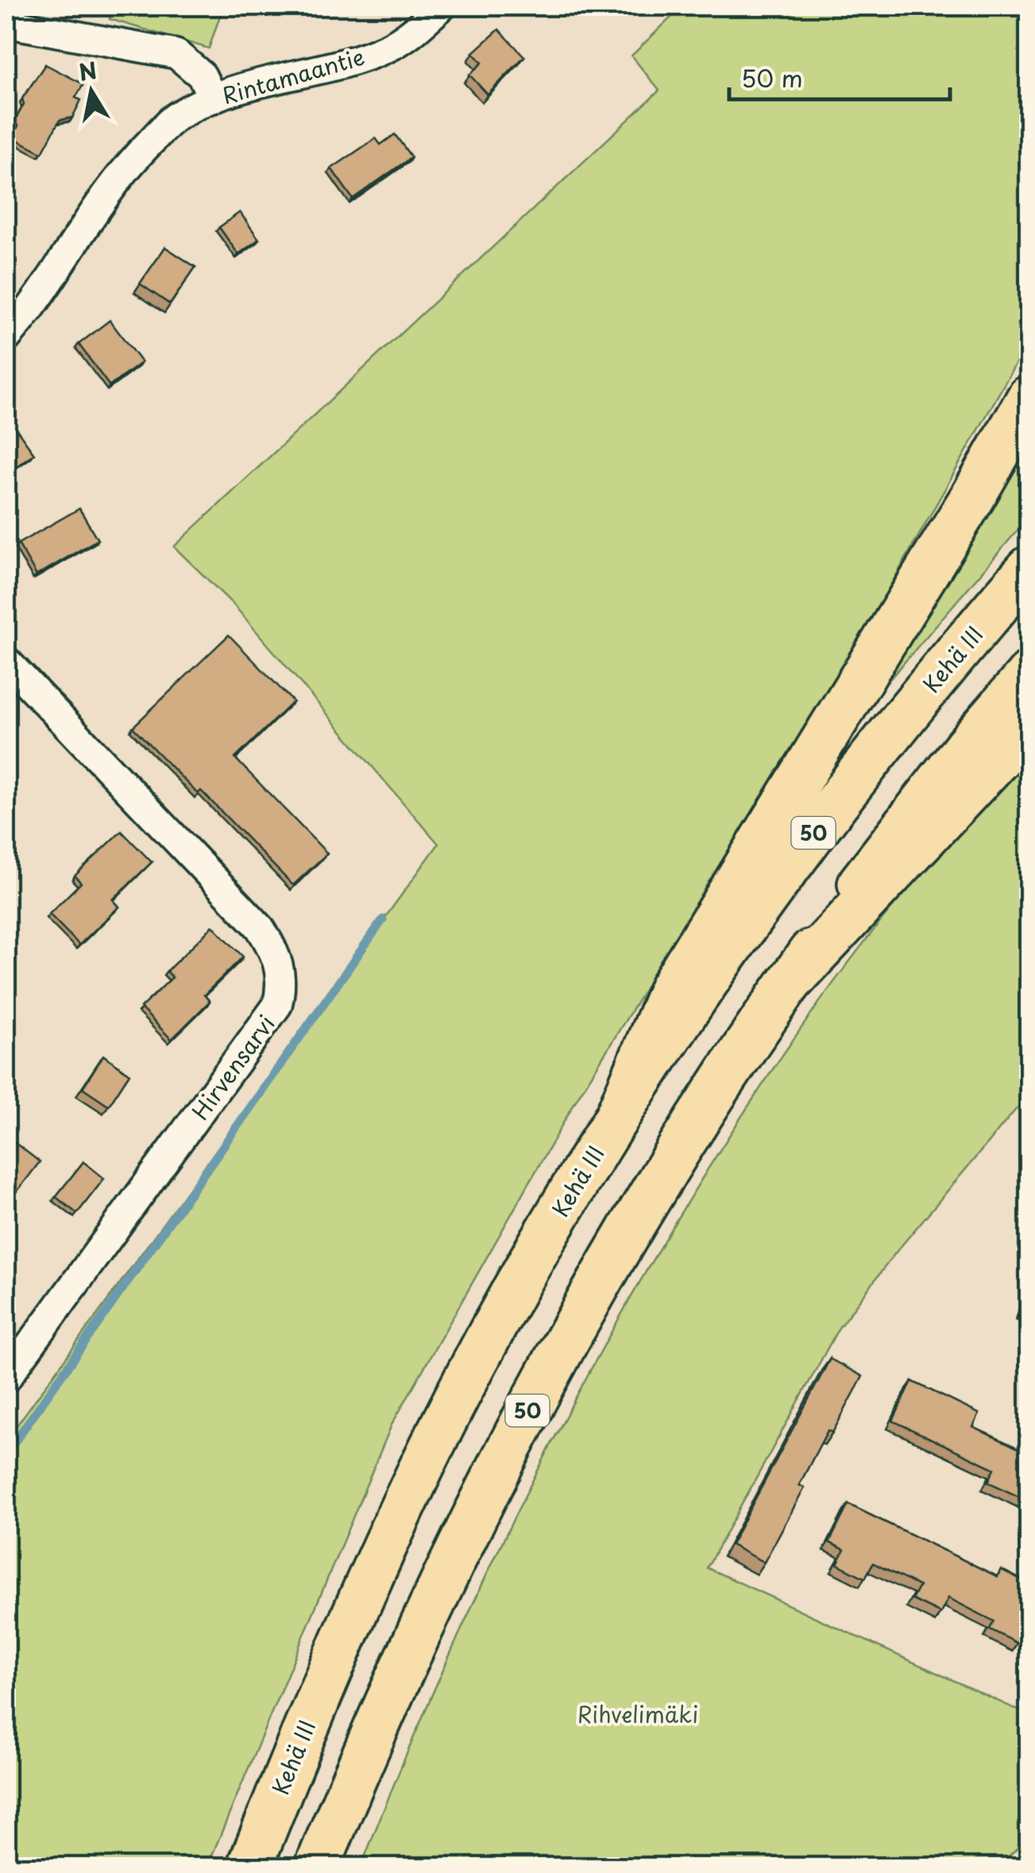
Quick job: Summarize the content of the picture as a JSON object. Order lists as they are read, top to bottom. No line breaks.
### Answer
{"streets":{"highway":["Kehä III","50"],"street":["Rintamaantie","Hirvensarvi"]},"parks":["Rihvelimäki"],"scale_bar":"50 m","north":"top"}
